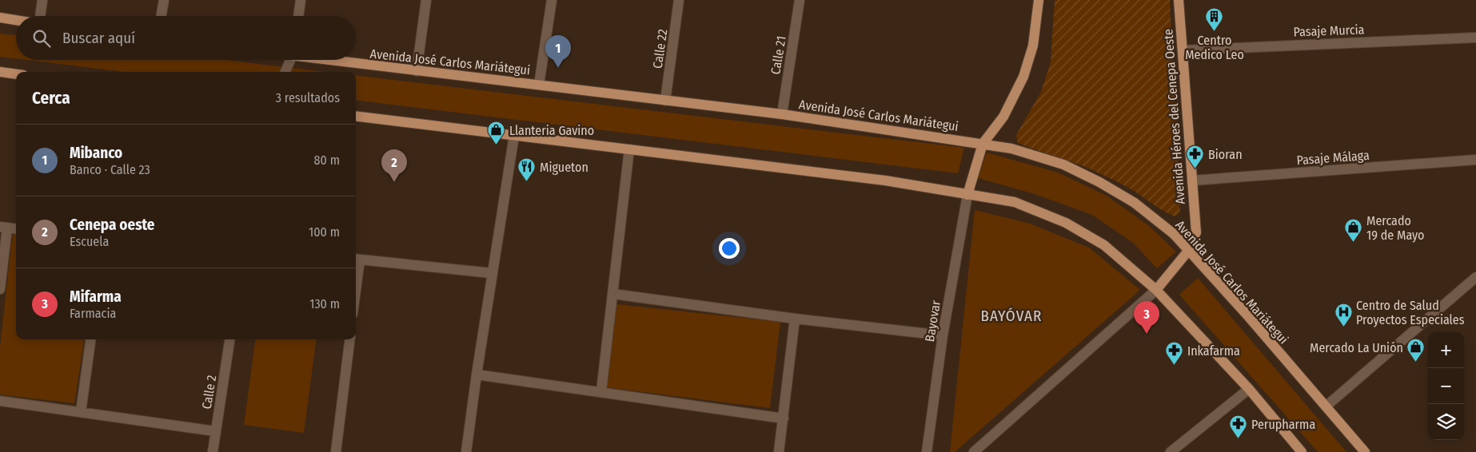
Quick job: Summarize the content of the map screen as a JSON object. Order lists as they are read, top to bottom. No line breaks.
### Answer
{"streets":{"main road":["Avenida José Carlos Mariátegui","Avenida Héroes del Cenepa Oeste"],"street":["Pasaje Murcia","Calle 22","Calle 21","Pasaje Málaga","Bayovar","Calle 2"]},"crossings":[["Pasaje Murcia","Avenida Héroes del Cenepa Oeste"],["Calle 22","Avenida José Carlos Mariátegui"],["Calle 21","Avenida José Carlos Mariátegui"],["Avenida José Carlos Mariátegui","Avenida Héroes del Cenepa Oeste"],["Avenida Héroes del Cenepa Oeste","Pasaje Málaga"]],"districts":["BAYÓVAR"],"places":{"building":["Centro Medico Leo"],"shop":["Llanteria Gavino","Mercado 19 de Mayo","Mercado La Unión"],"pharmacy":["Bioran","Inkafarma","Perupharma"],"restaurant":["Migueton"],"hospital":["Centro de Salud Proyectos Especiales"]},"page":{"search":"Buscar aquí","pins":["1","2","3"],"heading":["Cerca","3 resultados"],"list":[{"mark":"1","name":"Mibanco","note":"Banco · Calle 23","value":"80 m"},{"mark":"2","name":"Cenepa oeste","note":"Escuela","value":"100 m"},{"mark":"3","name":"Mifarma","note":"Farmacia","value":"130 m"}],"map_buttons":["+","−"]}}
